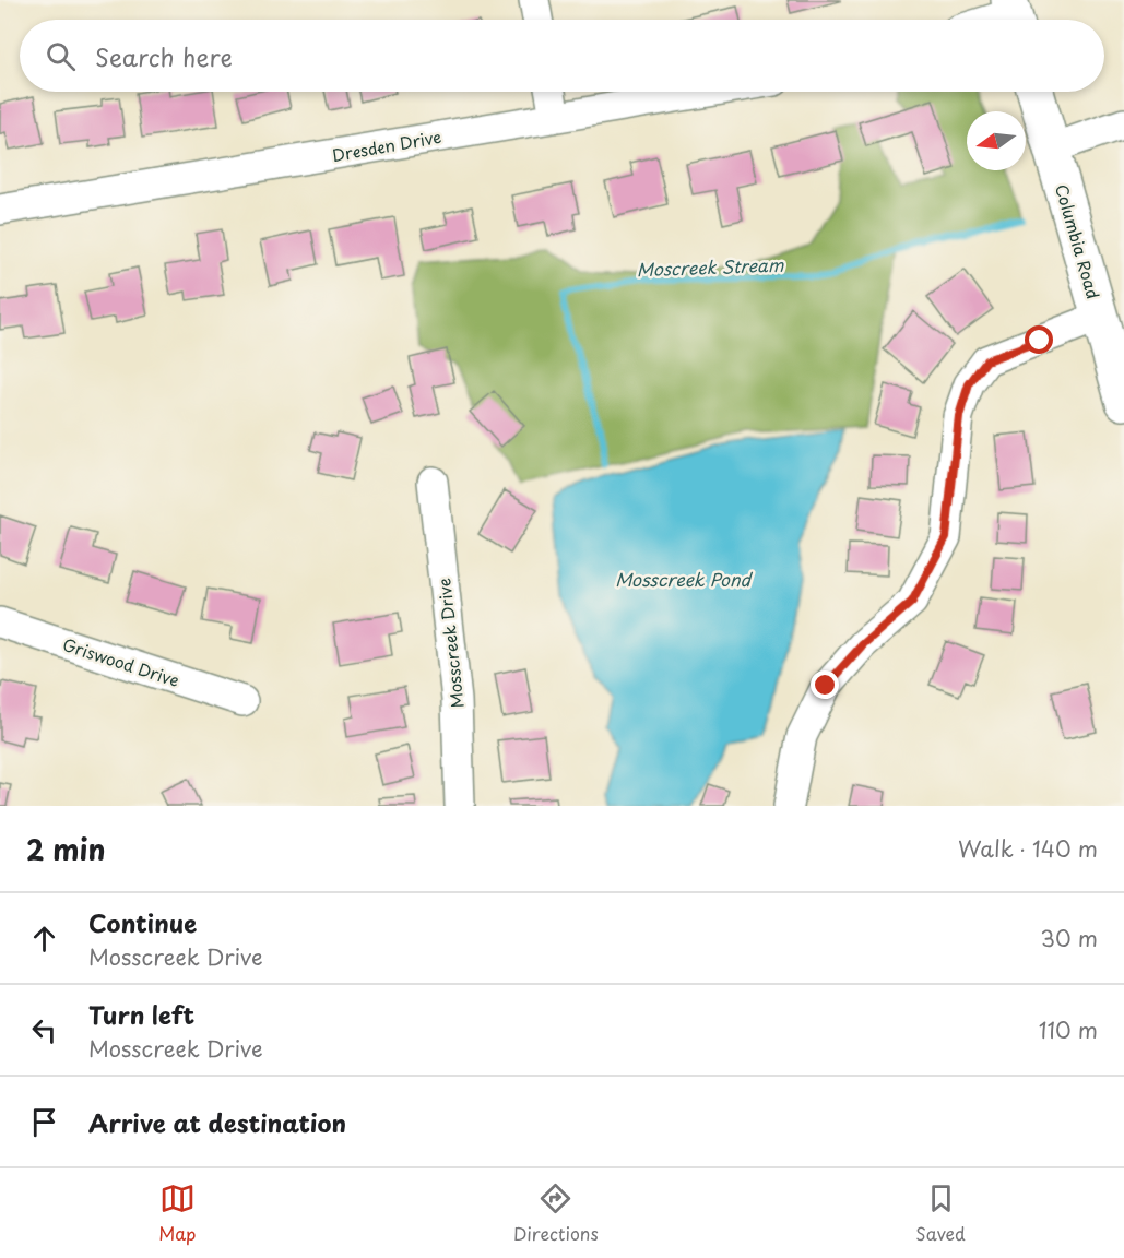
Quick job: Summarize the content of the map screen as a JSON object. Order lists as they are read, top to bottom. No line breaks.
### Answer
{"streets":{"main road":["Columbia Road"],"street":["Dresden Drive","Mosscreek Drive","Griswood Drive"]},"water":["Moscreek Stream","Mosscreek Pond"],"north":"left","page":{"search":"Search here","heading":["2 min","Walk · 140 m"],"list":[["Continue","Mosscreek Drive","30 m"],["Turn left","Mosscreek Drive","110 m"],"Arrive at destination"],"nav":["Map","Directions","Saved"]}}
